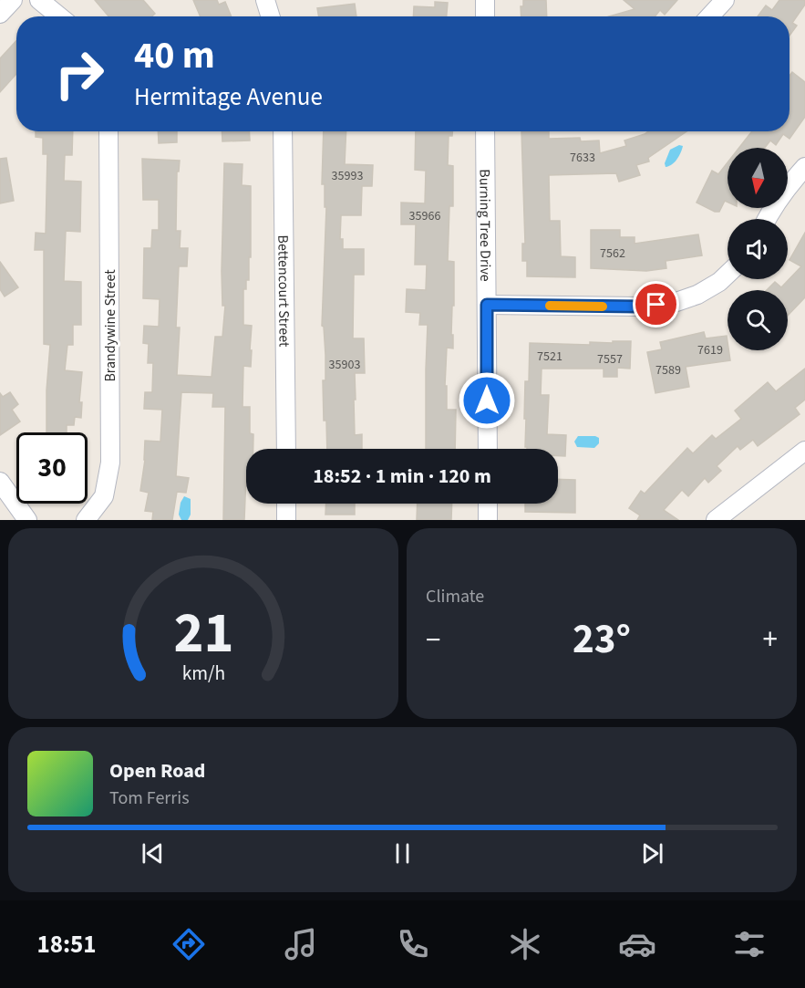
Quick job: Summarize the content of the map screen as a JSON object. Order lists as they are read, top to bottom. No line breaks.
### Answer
{"streets":{"street":["Burning Tree Drive","Bettencourt Street","Brandywine Street"]},"house_numbers":["7633","35993","35966","7562","7619","7521","7557","35903","7589"],"north":"bottom","page":{"turn":["40 m","Hermitage Avenue"],"limit":"30","trip":"18:52 · 1 min · 120 m","tile":"Climate","heat":["−","23°","+"],"song":["Open Road","Tom Ferris"],"tabs":"18:51","gauge":["21","km/h"]}}
